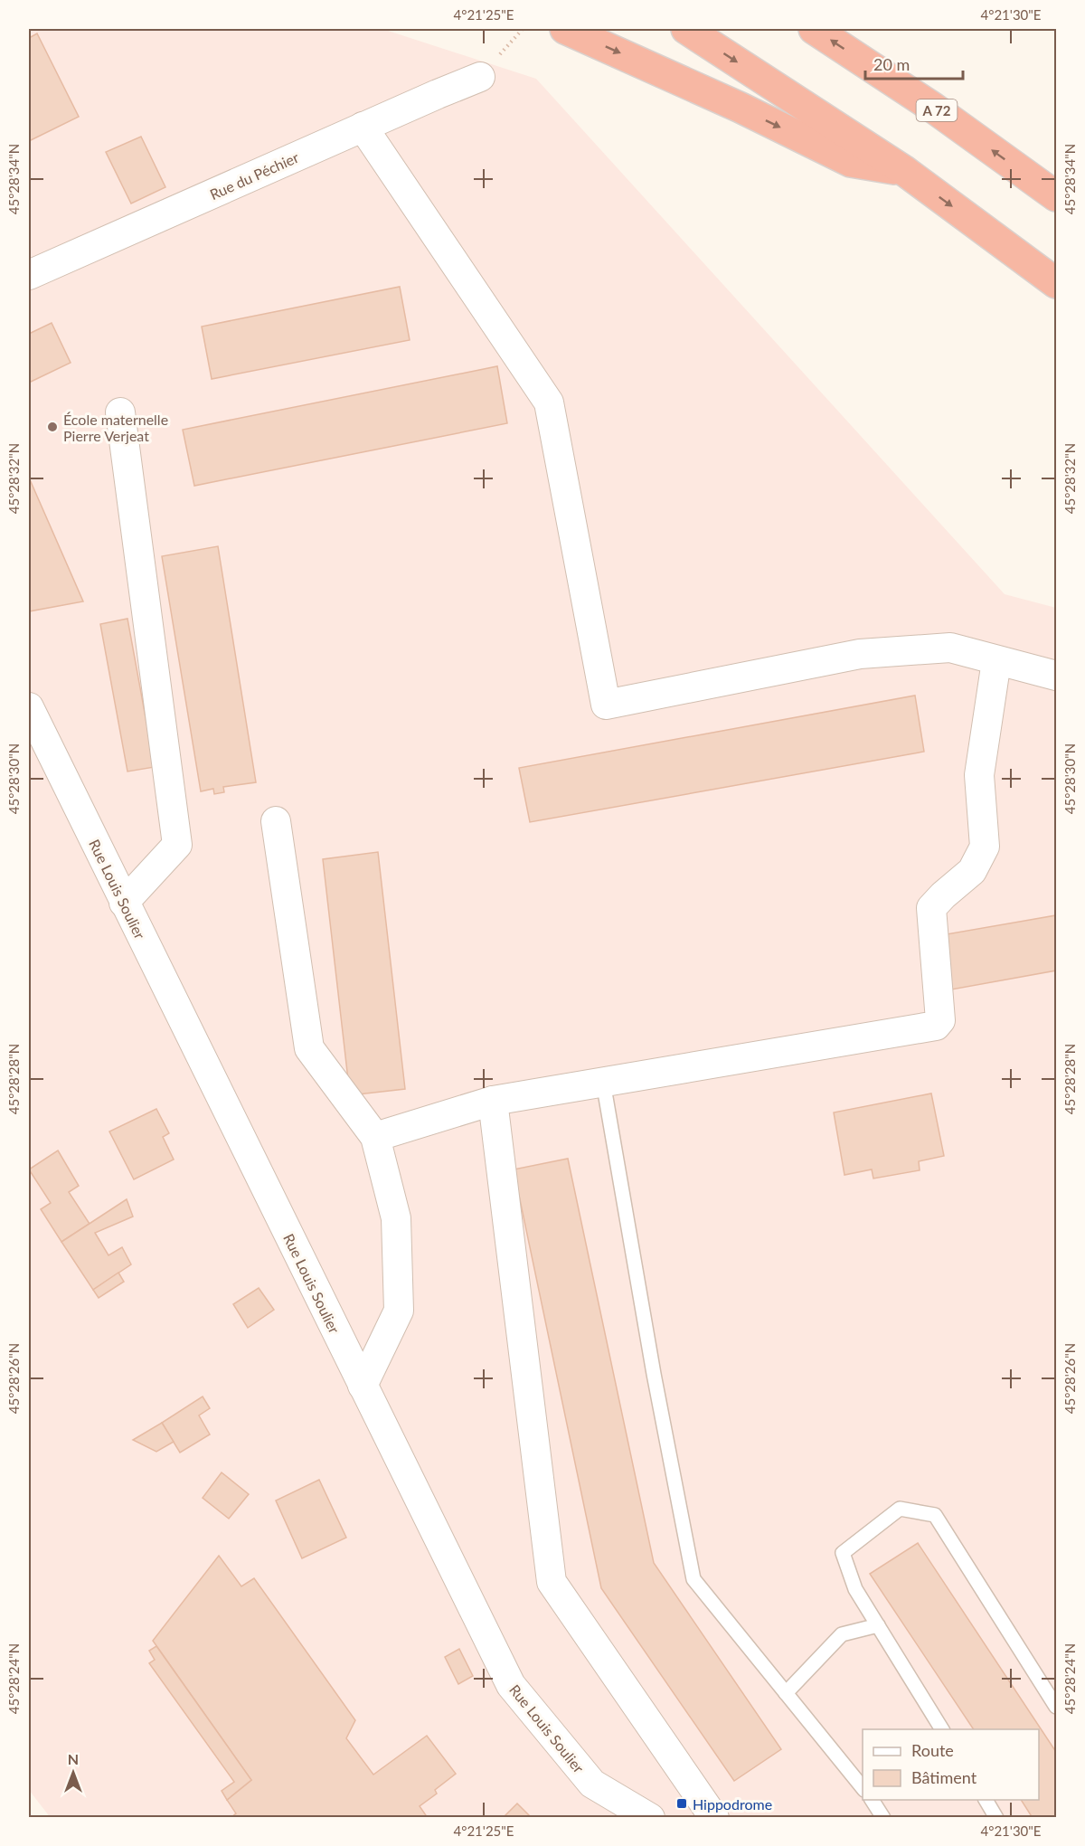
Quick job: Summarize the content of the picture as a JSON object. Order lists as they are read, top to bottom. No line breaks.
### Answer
{"streets":{"highway":["A 72"],"street":["Rue du Péchier","Rue Louis Soulier"]},"places":{"other":["École maternelle Pierre Verjeat"],"transit":["Hippodrome"]},"legend":["Route","Bâtiment"],"scale_bar":"20 m","north":"top","coordinates":["4°21'25\"E","4°21'30\"E","45°28'34\"N","45°28'32\"N","45°28'30\"N","45°28'28\"N","45°28'26\"N","45°28'24\"N"]}
